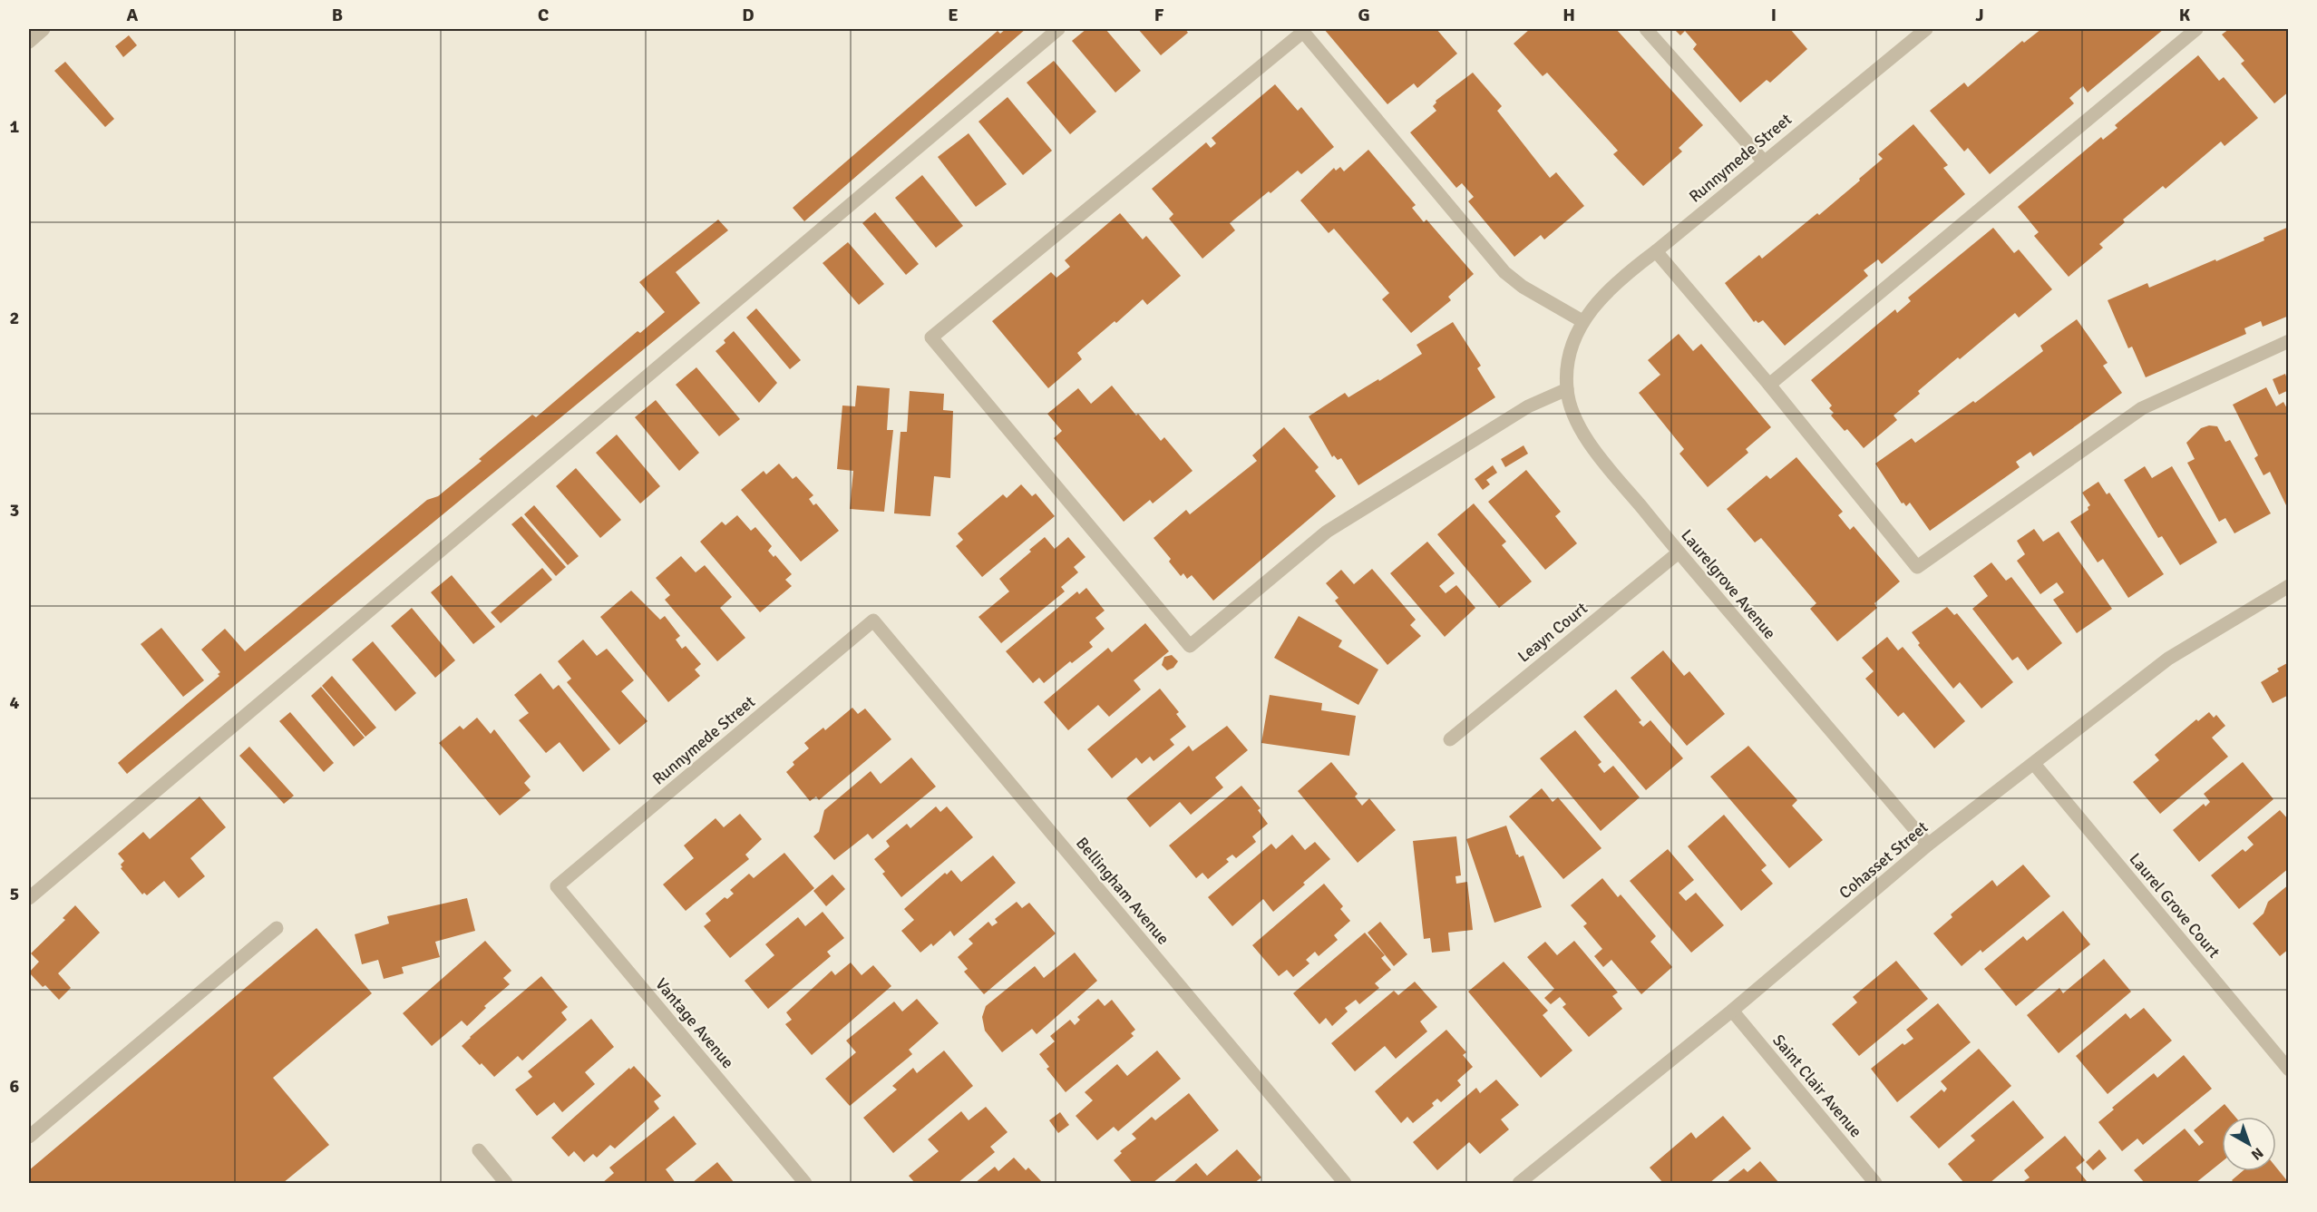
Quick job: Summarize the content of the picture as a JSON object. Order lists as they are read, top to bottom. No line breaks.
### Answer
{"streets":{"street":["Runnymede Street","Laurelgrove Avenue","Leayn Court","Cohasset Street","Bellingham Avenue","Laurel Grove Court","Vantage Avenue","Saint Clair Avenue"]},"crossings":[["Runnymede Street","Laurelgrove Avenue"],["Runnymede Street","Bellingham Avenue"],["Runnymede Street","Vantage Avenue"],["Laurelgrove Avenue","Leayn Court"],["Laurelgrove Avenue","Cohasset Street"],["Cohasset Street","Laurel Grove Court"],["Cohasset Street","Saint Clair Avenue"]],"north":"bottom right","grid":{"columns":["A","B","C","D","E","F","G","H","I","J","K"],"rows":["1","2","3","4","5","6"]}}
